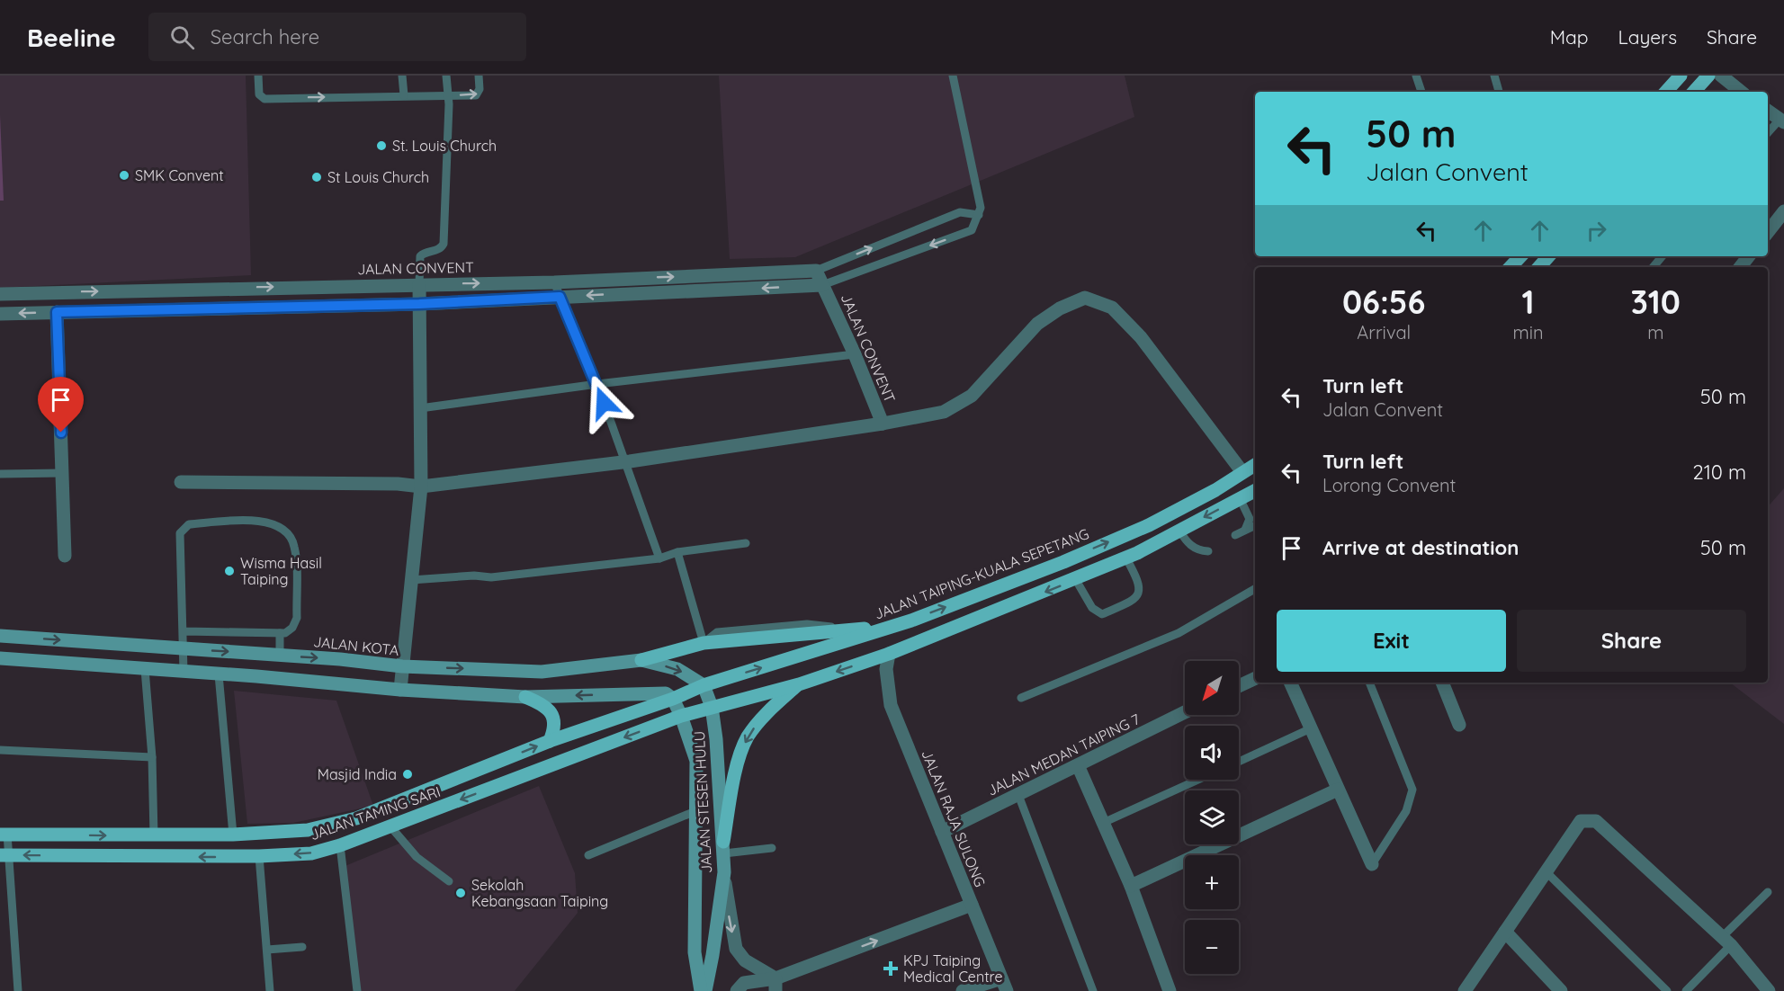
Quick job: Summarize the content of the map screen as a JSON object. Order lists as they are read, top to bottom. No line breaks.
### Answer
{"streets":{"main road":["JALAN TAIPING-KUALA SEPETANG","JALAN KOTA","JALAN STESEN HULU","JALAN TAMING SARI"],"street":["JALAN CONVENT","JALAN MEDAN TAIPING 7","JALAN RAJA SULONG"]},"crossings":[["JALAN TAIPING-KUALA SEPETANG","JALAN KOTA"],["JALAN TAIPING-KUALA SEPETANG","JALAN STESEN HULU"],["JALAN TAIPING-KUALA SEPETANG","JALAN TAMING SARI"],["JALAN KOTA","JALAN STESEN HULU"],["JALAN MEDAN TAIPING 7","JALAN RAJA SULONG"],["JALAN STESEN HULU","JALAN TAMING SARI"]],"places":{"other":["St. Louis Church","SMK Convent","St Louis Church","Wisma Hasil Taiping","Masjid India","Sekolah Kebangsaan Taiping"],"health":["KPJ Taiping Medical Centre"]},"north":"bottom left","page":{"header":"Beeline","search":"Search here","nav":["Map","Layers","Share"],"turn":["50 m","Jalan Convent"],"eta":["06:56","Arrival","1","min","310","m"],"list":[{"name":"Turn left","note":"Jalan Convent","value":"50 m"},{"name":"Turn left","note":"Lorong Convent","value":"210 m"},{"name":"Arrive at destination","value":"50 m"}],"buttons":["Exit","Share"],"map_buttons":["+","−"]}}
